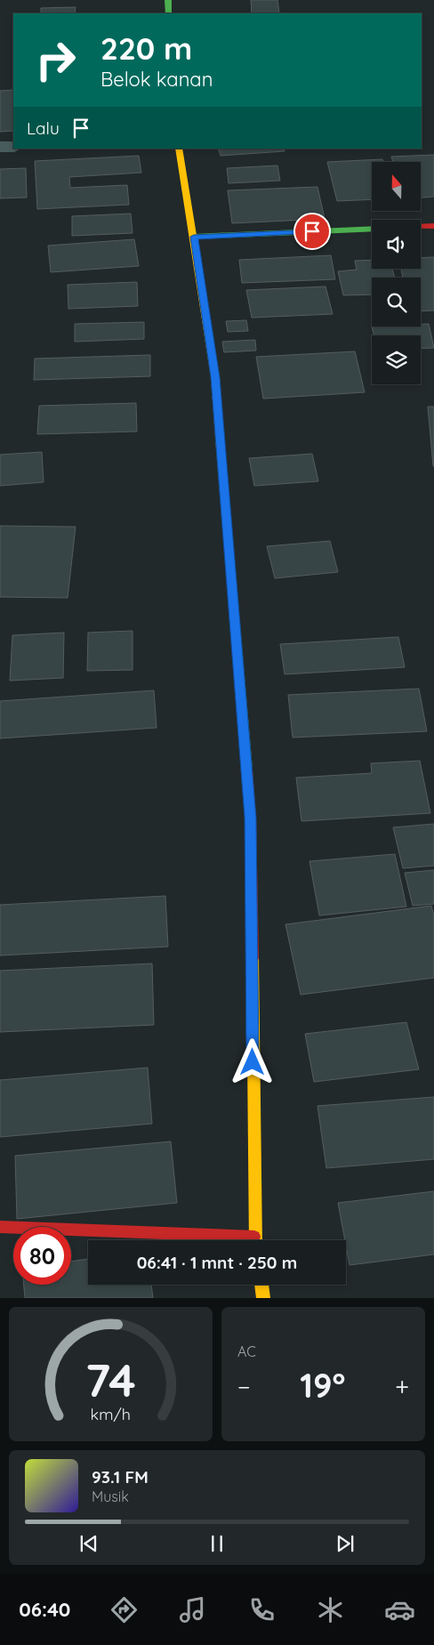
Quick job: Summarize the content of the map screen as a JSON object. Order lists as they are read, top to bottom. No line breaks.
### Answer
{"north":"top","page":{"turn":["220 m","Belok kanan"],"then":"Lalu","limit":"80","trip":"06:41 · 1 mnt · 250 m","tile":"AC","heat":["−","19°","+"],"song":["93.1 FM","Musik"],"tabs":"06:40","gauge":["74","km/h"]}}
